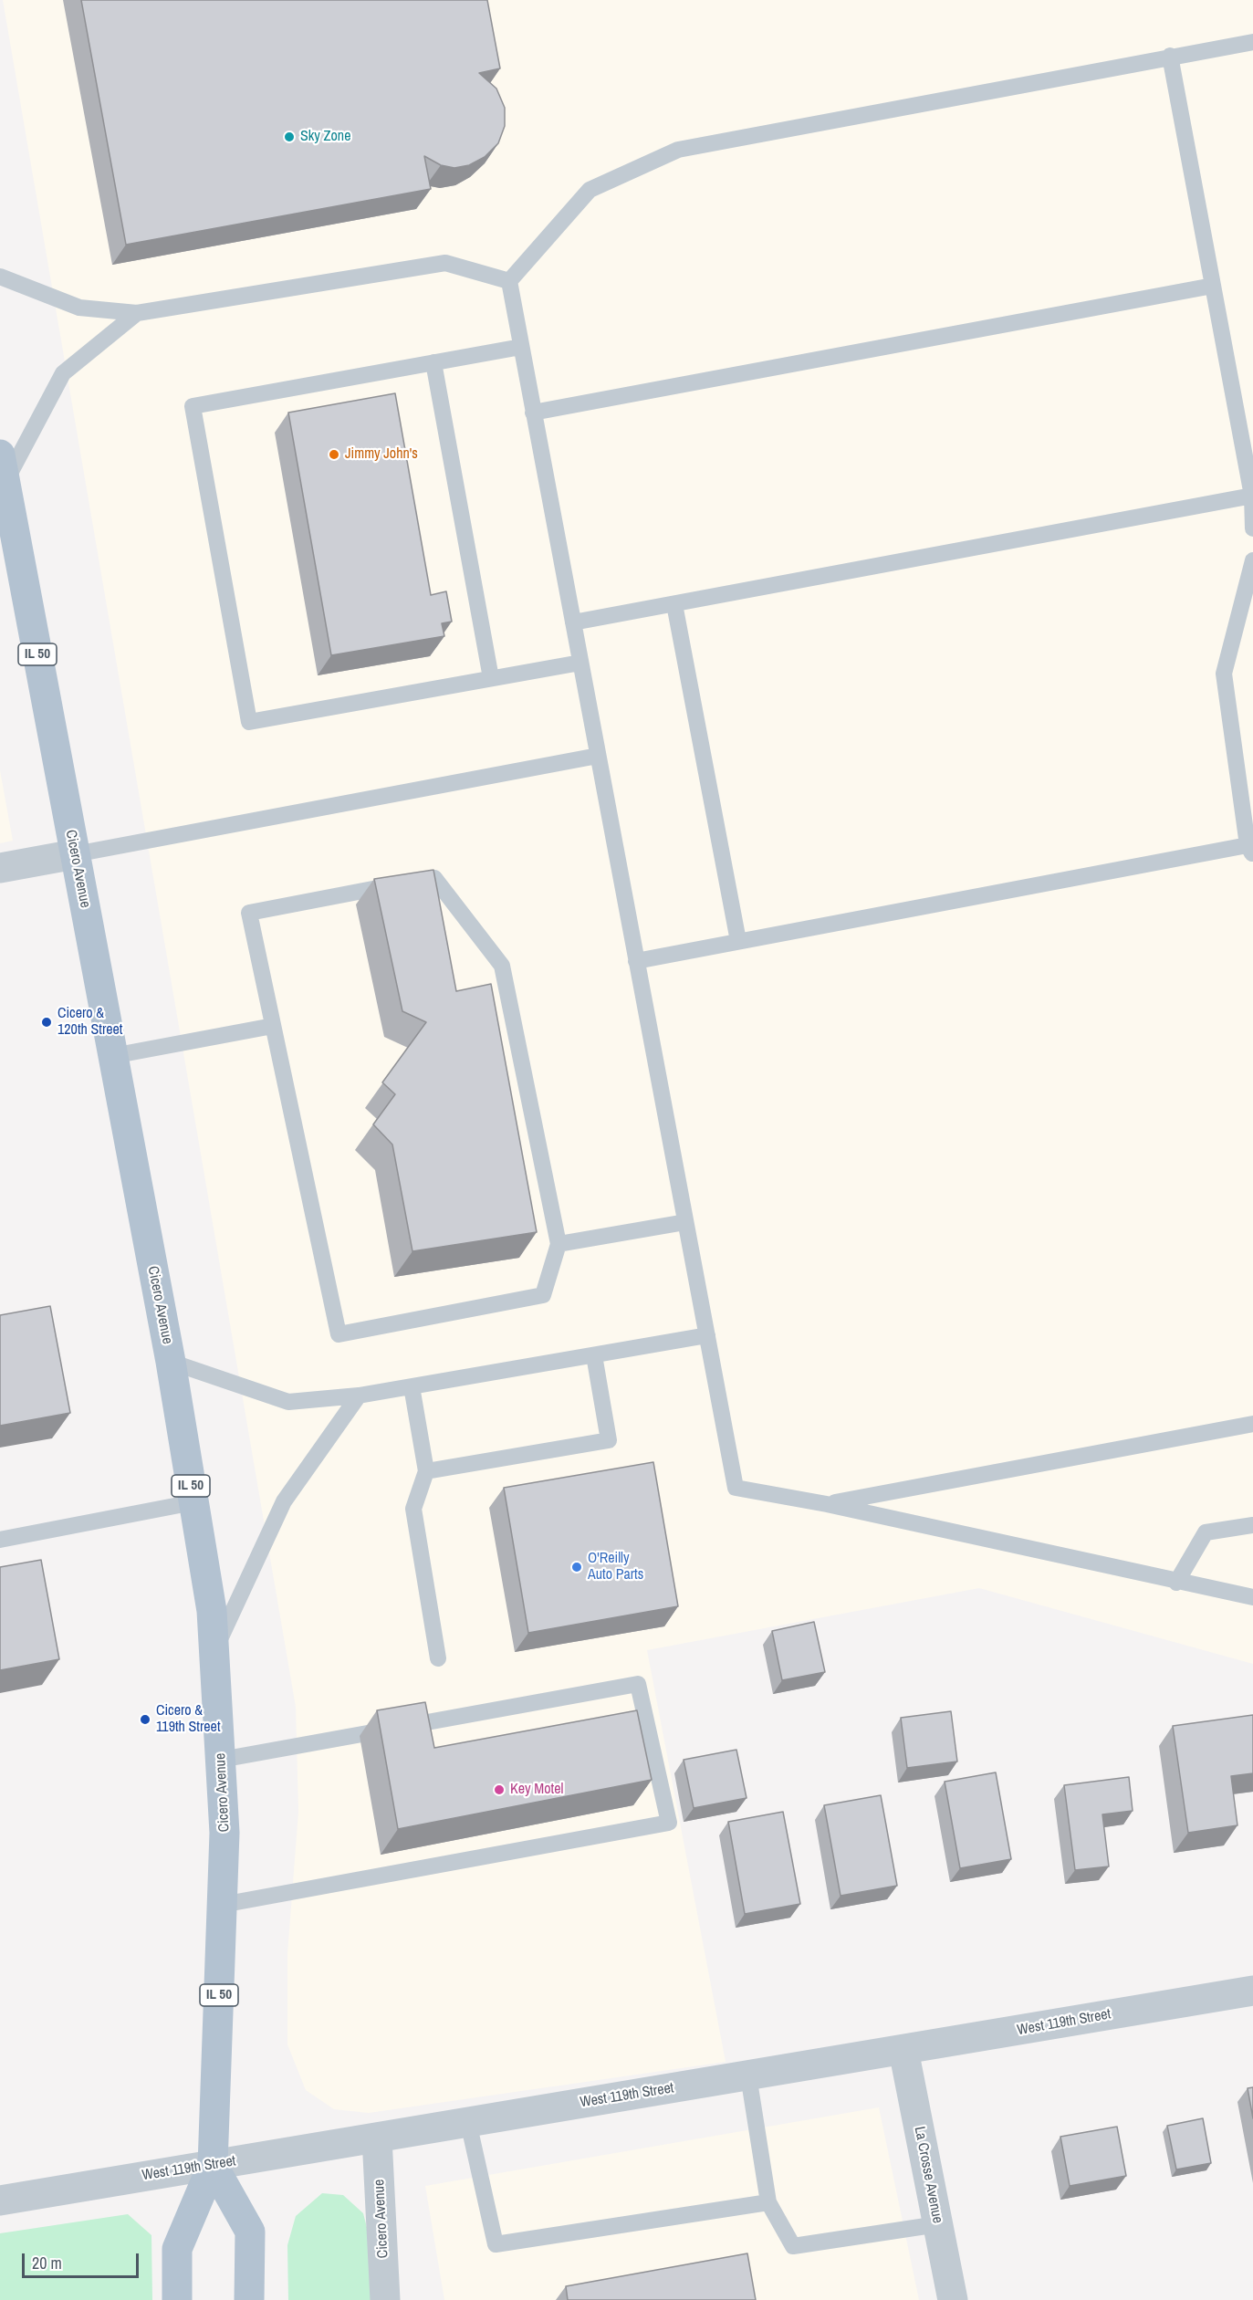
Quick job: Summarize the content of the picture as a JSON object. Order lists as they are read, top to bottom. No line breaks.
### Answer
{"streets":{"main road":["IL 50","Cicero Avenue"],"street":["West 119th Street","La Crosse Avenue"]},"crossings":[["Cicero Avenue","West 119th Street"],["West 119th Street","La Crosse Avenue"]],"places":["Sky Zone","Jimmy John's","Cicero & 120th Street","O'Reilly Auto Parts","Cicero & 119th Street","Key Motel"],"scale_bar":"20 m"}
